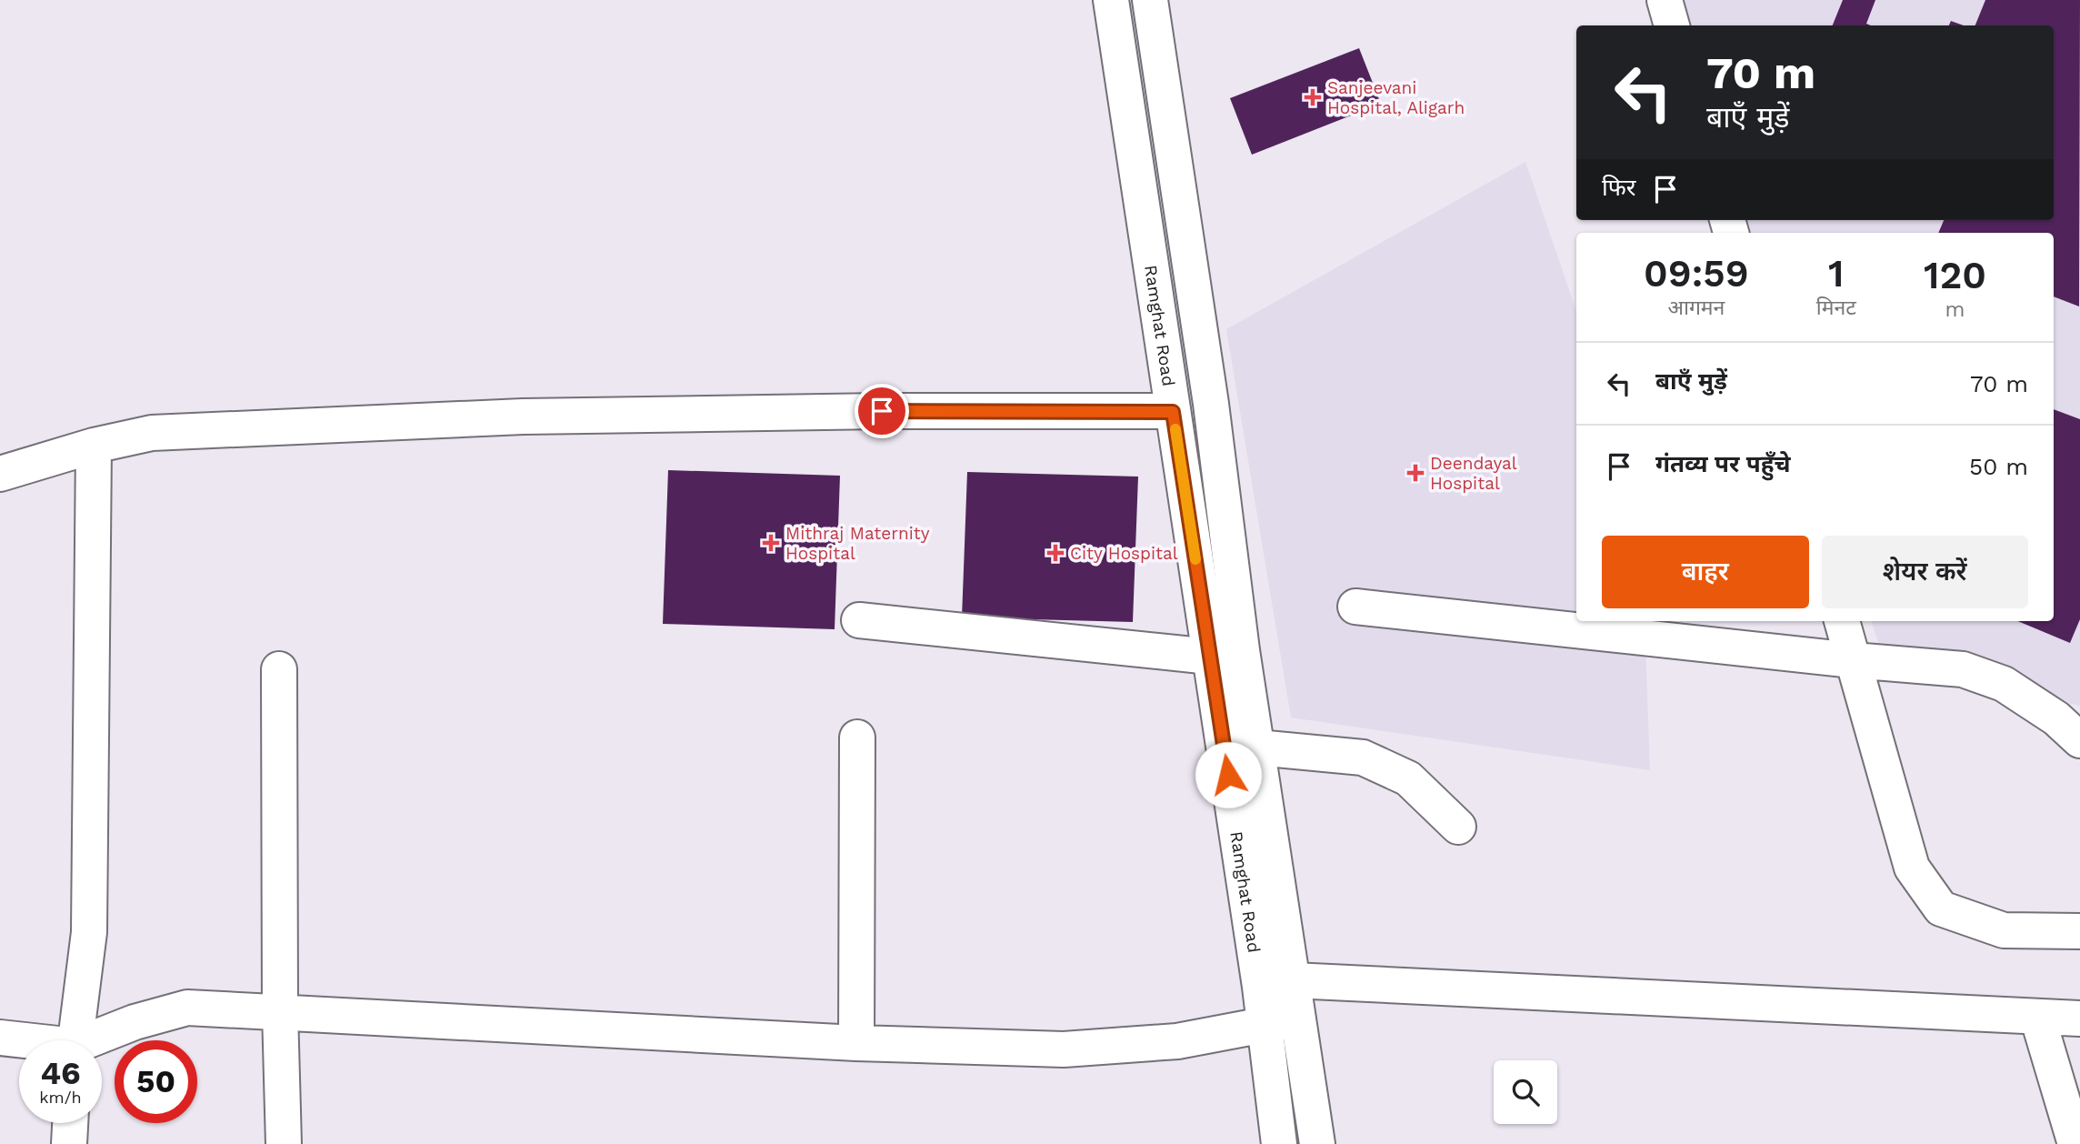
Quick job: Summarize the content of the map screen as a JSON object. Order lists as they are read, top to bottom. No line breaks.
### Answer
{"streets":{"street":["Ramghat Road"]},"places":{"health":["Sanjeevani Hospital, Aligarh","Deendayal Hospital","Mithraj Maternity Hospital","City Hospital"]},"page":{"turn":["70 m","बाएँ मुड़ें"],"then":"फिर","eta":["09:59","आगमन","1","मिनट","120","m"],"list":[{"name":"बाएँ मुड़ें","value":"70 m"},{"name":"गंतव्य पर पहुँचे","value":"50 m"}],"buttons":["बाहर","शेयर करें"],"speed":"46 km/h","limit":"50"}}
